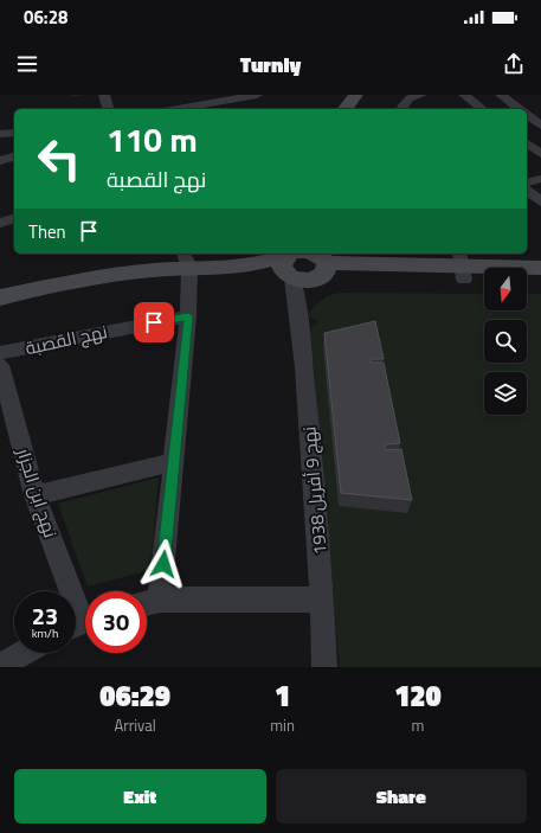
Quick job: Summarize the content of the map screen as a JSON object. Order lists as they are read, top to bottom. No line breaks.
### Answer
{"streets":{"street":["نهج القصبة","نهج 9 أفريل 1938","نهج ابن الجزار"]},"north":"bottom","page":{"status":"06:28","header":"Turnly","turn":["110 m","نهج القصبة"],"then":"Then","speed":"23 km/h","limit":"30","eta":["06:29","Arrival","1","min","120","m"],"buttons":["Exit","Share"]}}
